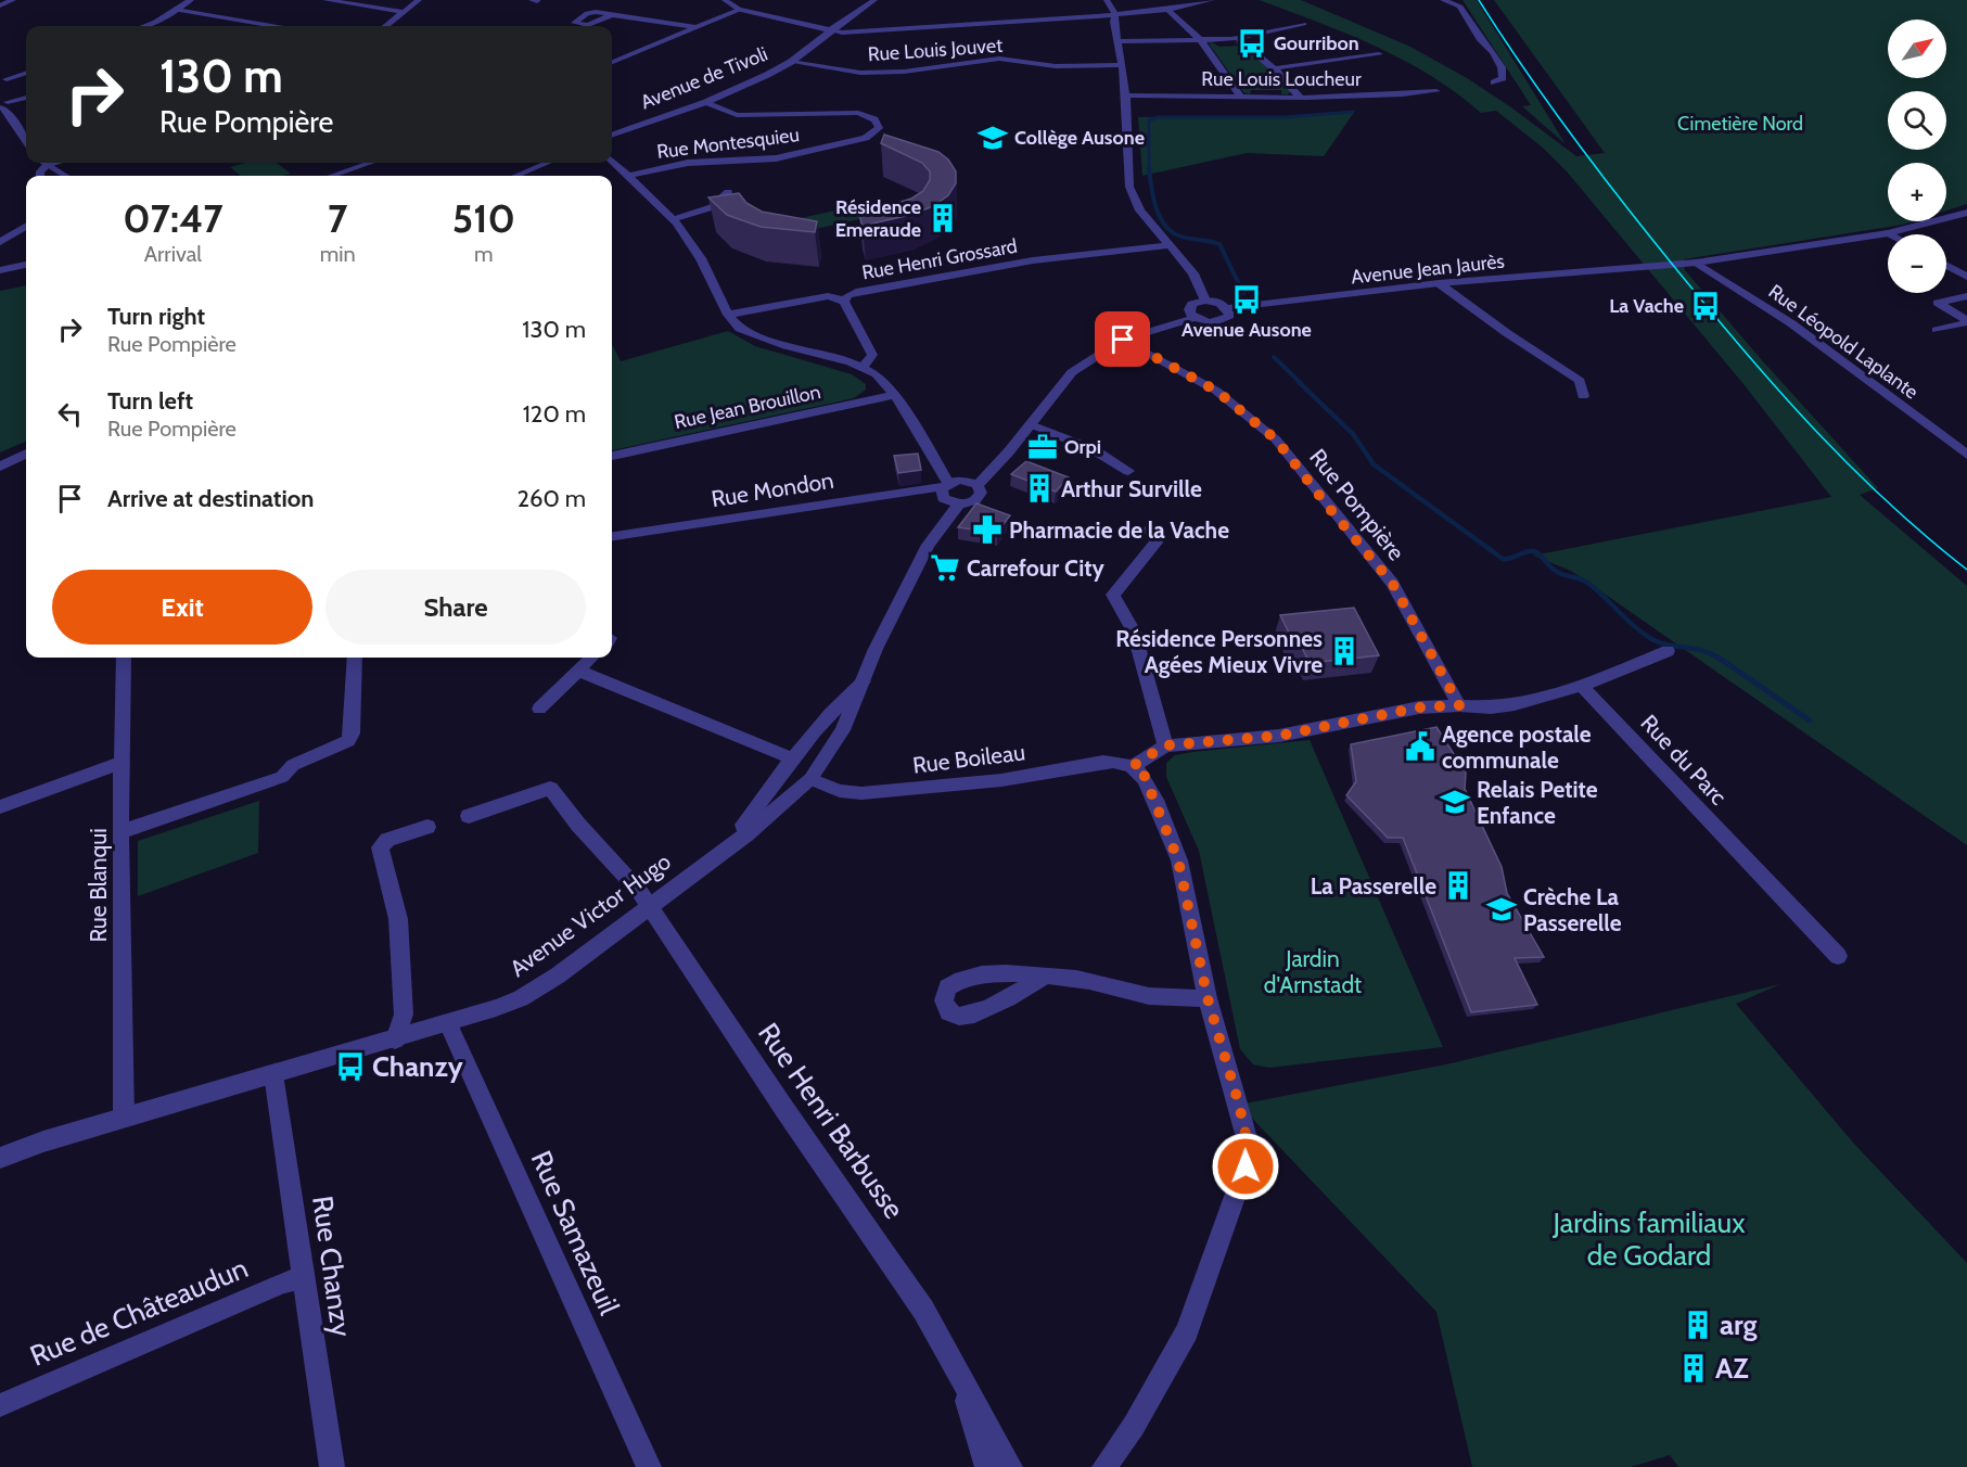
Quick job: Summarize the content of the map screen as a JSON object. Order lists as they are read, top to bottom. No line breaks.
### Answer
{"streets":{"street":["Rue Louis Jouvet","Avenue de Tivoli","Rue Louis Loucheur","Rue Montesquieu","Rue Henri Grossard","Avenue Jean Jaurès","Rue Léopold Laplante","Rue Jean Brouillon","Rue Mondon","Rue Pompière","Rue Boileau","Rue du Parc","Rue Blanqui","Avenue Victor Hugo","Rue Henri Barbusse","Rue Samazeuil","Rue Chanzy","Rue de Châteaudun"]},"crossings":[["Rue Louis Jouvet","Avenue de Tivoli"],["Avenue de Tivoli","Rue Montesquieu"],["Avenue Jean Jaurès","Rue Léopold Laplante"],["Rue Mondon","Avenue Victor Hugo"],["Rue Boileau","Avenue Victor Hugo"],["Rue Blanqui","Avenue Victor Hugo"],["Avenue Victor Hugo","Rue Henri Barbusse"],["Avenue Victor Hugo","Rue Samazeuil"],["Avenue Victor Hugo","Rue Chanzy"],["Rue Chanzy","Rue de Châteaudun"]],"parks":["Cimetière Nord","Jardin d'Arnstadt","Jardins familiaux de Godard"],"places":{"bus stop":["Gourribon","Avenue Ausone","La Vache","Chanzy"],"school or university":["Collège Ausone","Relais Petite Enfance","Crèche La Passerelle"],"building":["Résidence Emeraude","Arthur Surville","Résidence Personnes Agées Mieux Vivre","La Passerelle","arg","AZ"],"office":["Orpi"],"pharmacy":["Pharmacie de la Vache"],"supermarket":["Carrefour City"],"public building":["Agence postale communale"]},"north":"top right","page":{"map_buttons":["+","−"],"turn":["130 m","Rue Pompière"],"eta":["07:47","Arrival","7","min","510","m"],"list":[{"name":"Turn right","note":"Rue Pompière","value":"130 m"},{"name":"Turn left","note":"Rue Pompière","value":"120 m"},{"name":"Arrive at destination","value":"260 m"}],"buttons":["Exit","Share"]}}
